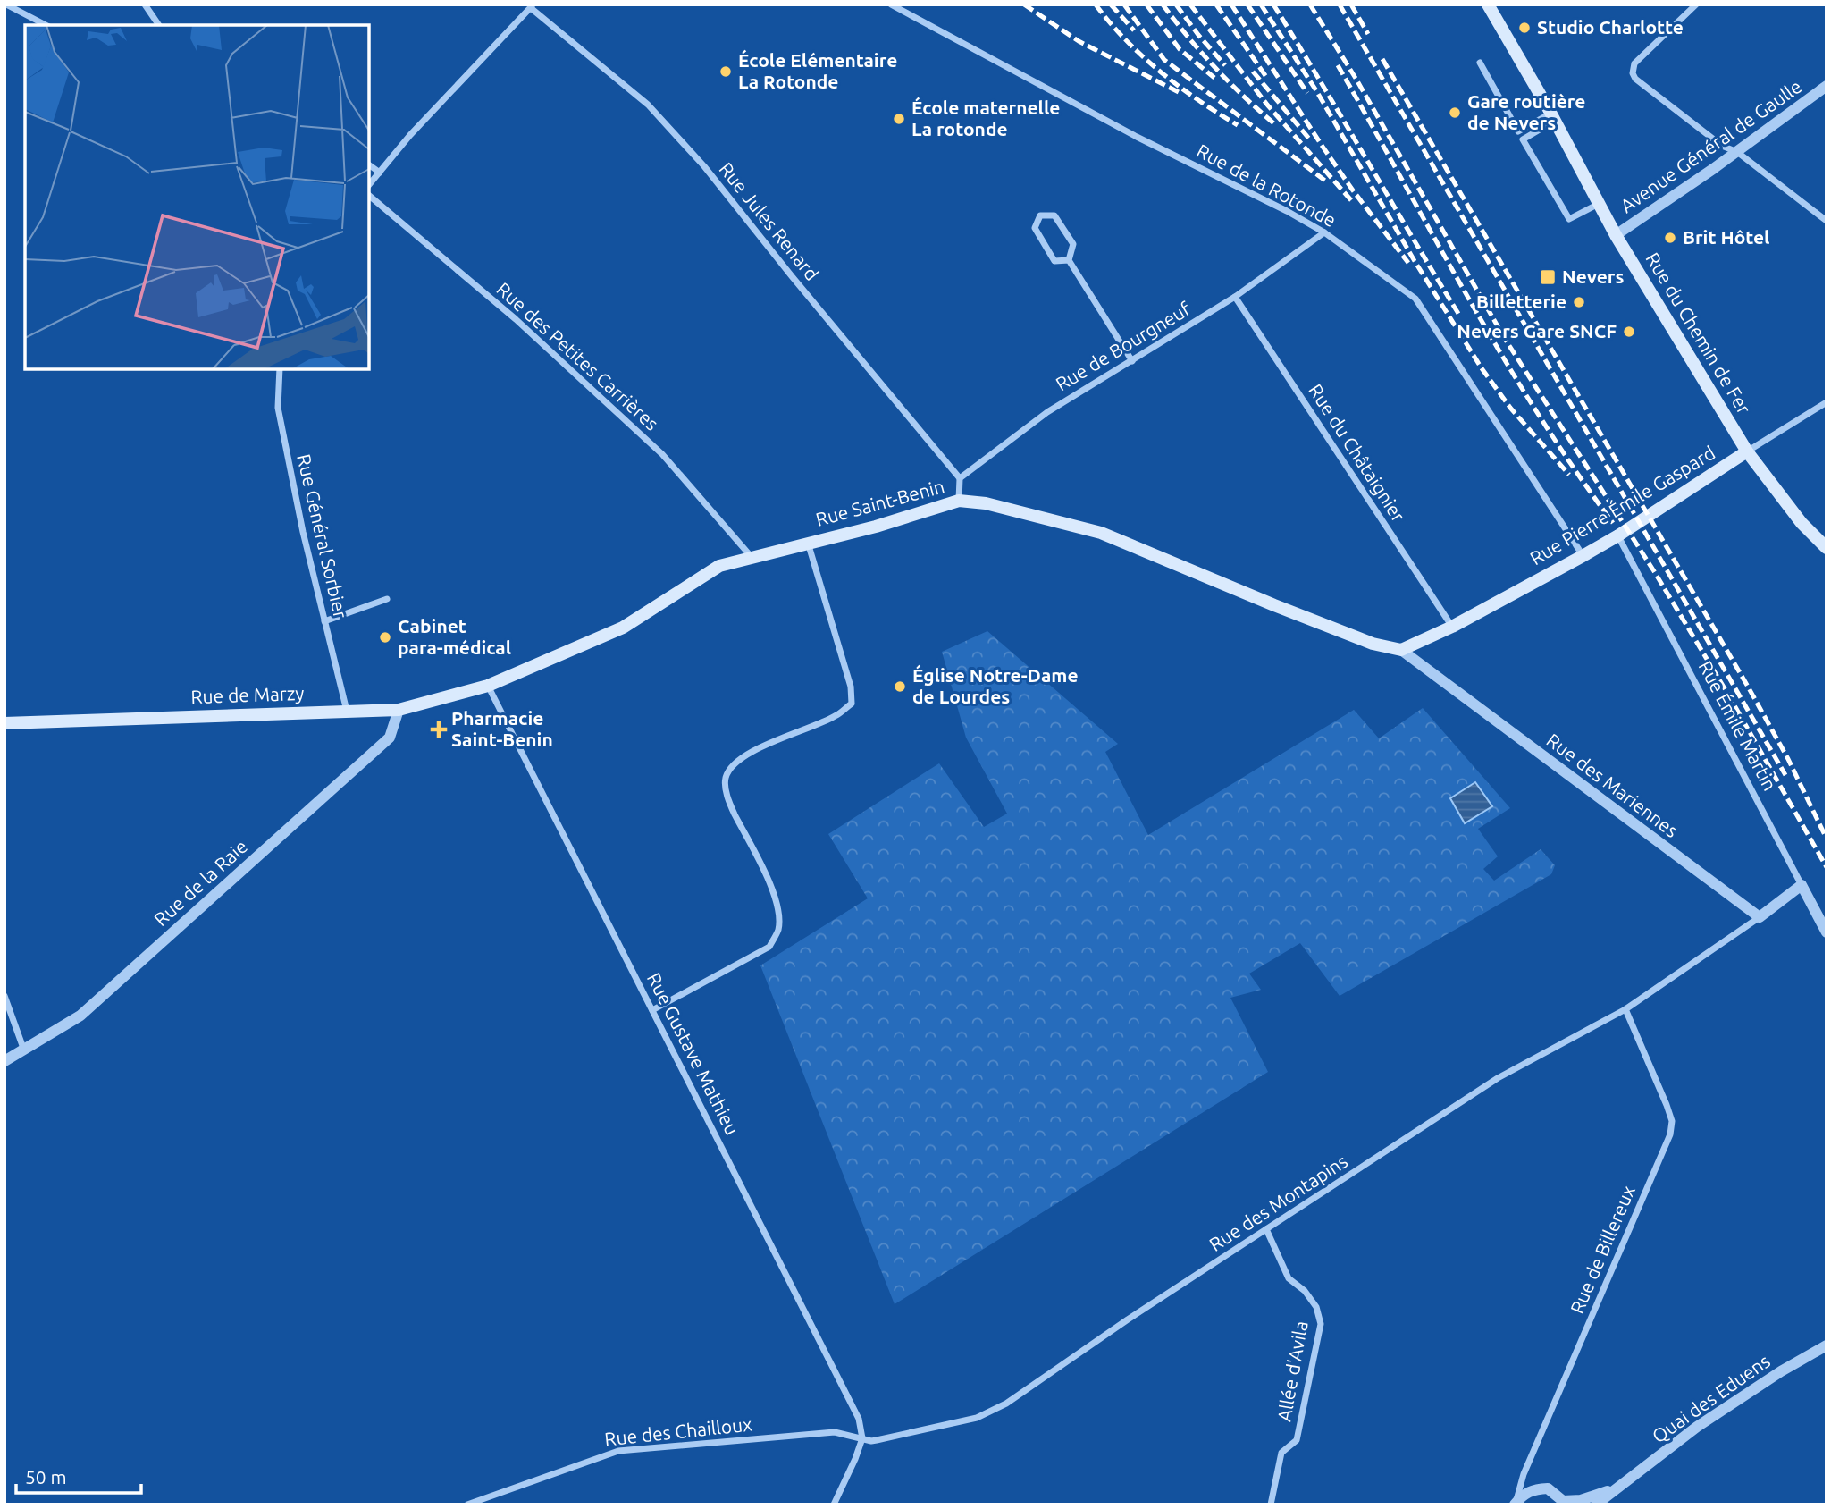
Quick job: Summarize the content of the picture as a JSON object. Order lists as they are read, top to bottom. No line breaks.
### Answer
{"streets":{"main road":["Rue du Chemin de Fer","Rue Saint-Benin","Rue Pierre Émile Gaspard","Rue de Marzy"],"street":["Avenue Général de Gaulle","Rue de la Rotonde","Rue Jules Renard","Rue de Bourgneuf","Rue des Petites Carrières","Rue du Châtaignier","Rue Général Sorbier","Rue Émile Martin","Rue des Mariennes","Rue de la Raie","Rue Gustave Mathieu","Rue des Montapins","Rue de Billereux","Allée d'Avila","Quai des Eduens","Rue des Chailloux"]},"crossings":[["Avenue Général de Gaulle","Rue du Chemin de Fer"],["Rue de la Rotonde","Rue de Bourgneuf"],["Rue de la Rotonde","Rue Pierre Émile Gaspard"],["Rue Jules Renard","Rue de Bourgneuf"],["Rue du Chemin de Fer","Rue Pierre Émile Gaspard"],["Rue de Bourgneuf","Rue du Châtaignier"],["Rue des Petites Carrières","Rue Saint-Benin"],["Rue du Châtaignier","Rue Pierre Émile Gaspard"],["Rue Saint-Benin","Rue Pierre Émile Gaspard"],["Rue Saint-Benin","Rue de Marzy"],["Rue Saint-Benin","Rue des Mariennes"],["Rue Saint-Benin","Rue Gustave Mathieu"],["Rue Pierre Émile Gaspard","Rue Émile Martin"],["Rue Pierre Émile Gaspard","Rue des Mariennes"],["Rue Général Sorbier","Rue de Marzy"],["Rue de Marzy","Rue de la Raie"],["Rue de Marzy","Rue Gustave Mathieu"],["Rue des Mariennes","Rue des Montapins"],["Rue Gustave Mathieu","Rue des Montapins"],["Rue Gustave Mathieu","Rue des Chailloux"],["Rue des Montapins","Rue de Billereux"],["Rue des Montapins","Allée d'Avila"],["Rue des Montapins","Rue des Chailloux"]],"places":{"other":["Studio Charlotte","École Elémentaire La Rotonde","Gare routière de Nevers","École maternelle La rotonde","Brit Hôtel","Billetterie","Nevers Gare SNCF","Cabinet para-médical","Église Notre-Dame de Lourdes"],"transit":["Nevers"],"health":["Pharmacie Saint-Benin"]},"scale_bar":"50 m"}
